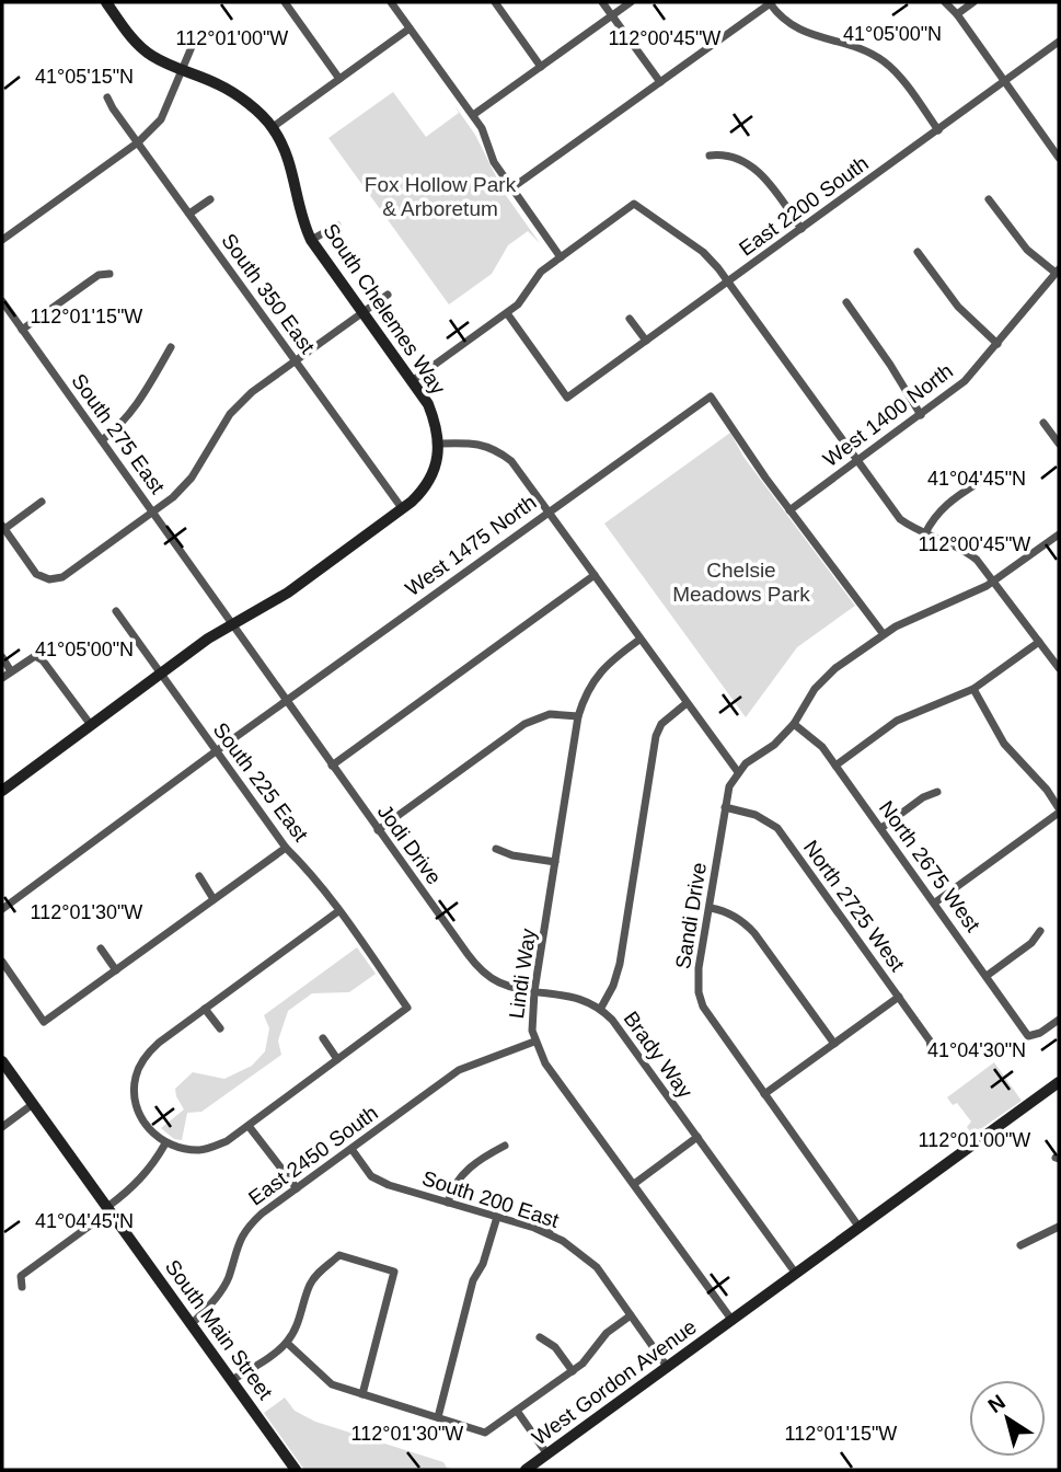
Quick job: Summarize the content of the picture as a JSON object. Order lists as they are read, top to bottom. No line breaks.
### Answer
{"streets":{"street":["East 2200 South","South 350 East","South Chelemes Way","West 1400 North","South 275 East","West 1475 North","South 225 East","Jodi Drive","North 2675 West","North 2725 West","Sandi Drive","Lindi Way","Brady Way","East 2450 South","South 200 East","South Main Street","West Gordon Avenue"]},"crossings":[["West 1400 North","West 1475 North"],["South 275 East","Jodi Drive"],["West 1475 North","South 225 East"],["West 1475 North","Jodi Drive"],["Jodi Drive","Lindi Way"],["Jodi Drive","Brady Way"],["North 2725 West","Sandi Drive"],["Sandi Drive","West Gordon Avenue"],["Lindi Way","East 2450 South"],["Lindi Way","West Gordon Avenue"],["Brady Way","West Gordon Avenue"],["East 2450 South","South 200 East"],["East 2450 South","South Main Street"],["South 200 East","West Gordon Avenue"]],"parks":["Fox Hollow Park & Arboretum","Chelsie Meadows Park"],"north":"top left","coordinates":["41°05'00\"N","112°01'00\"W","112°00'45\"W","41°05'15\"N","112°01'15\"W","41°04'45\"N","112°01'30\"W","41°04'30\"N"]}
